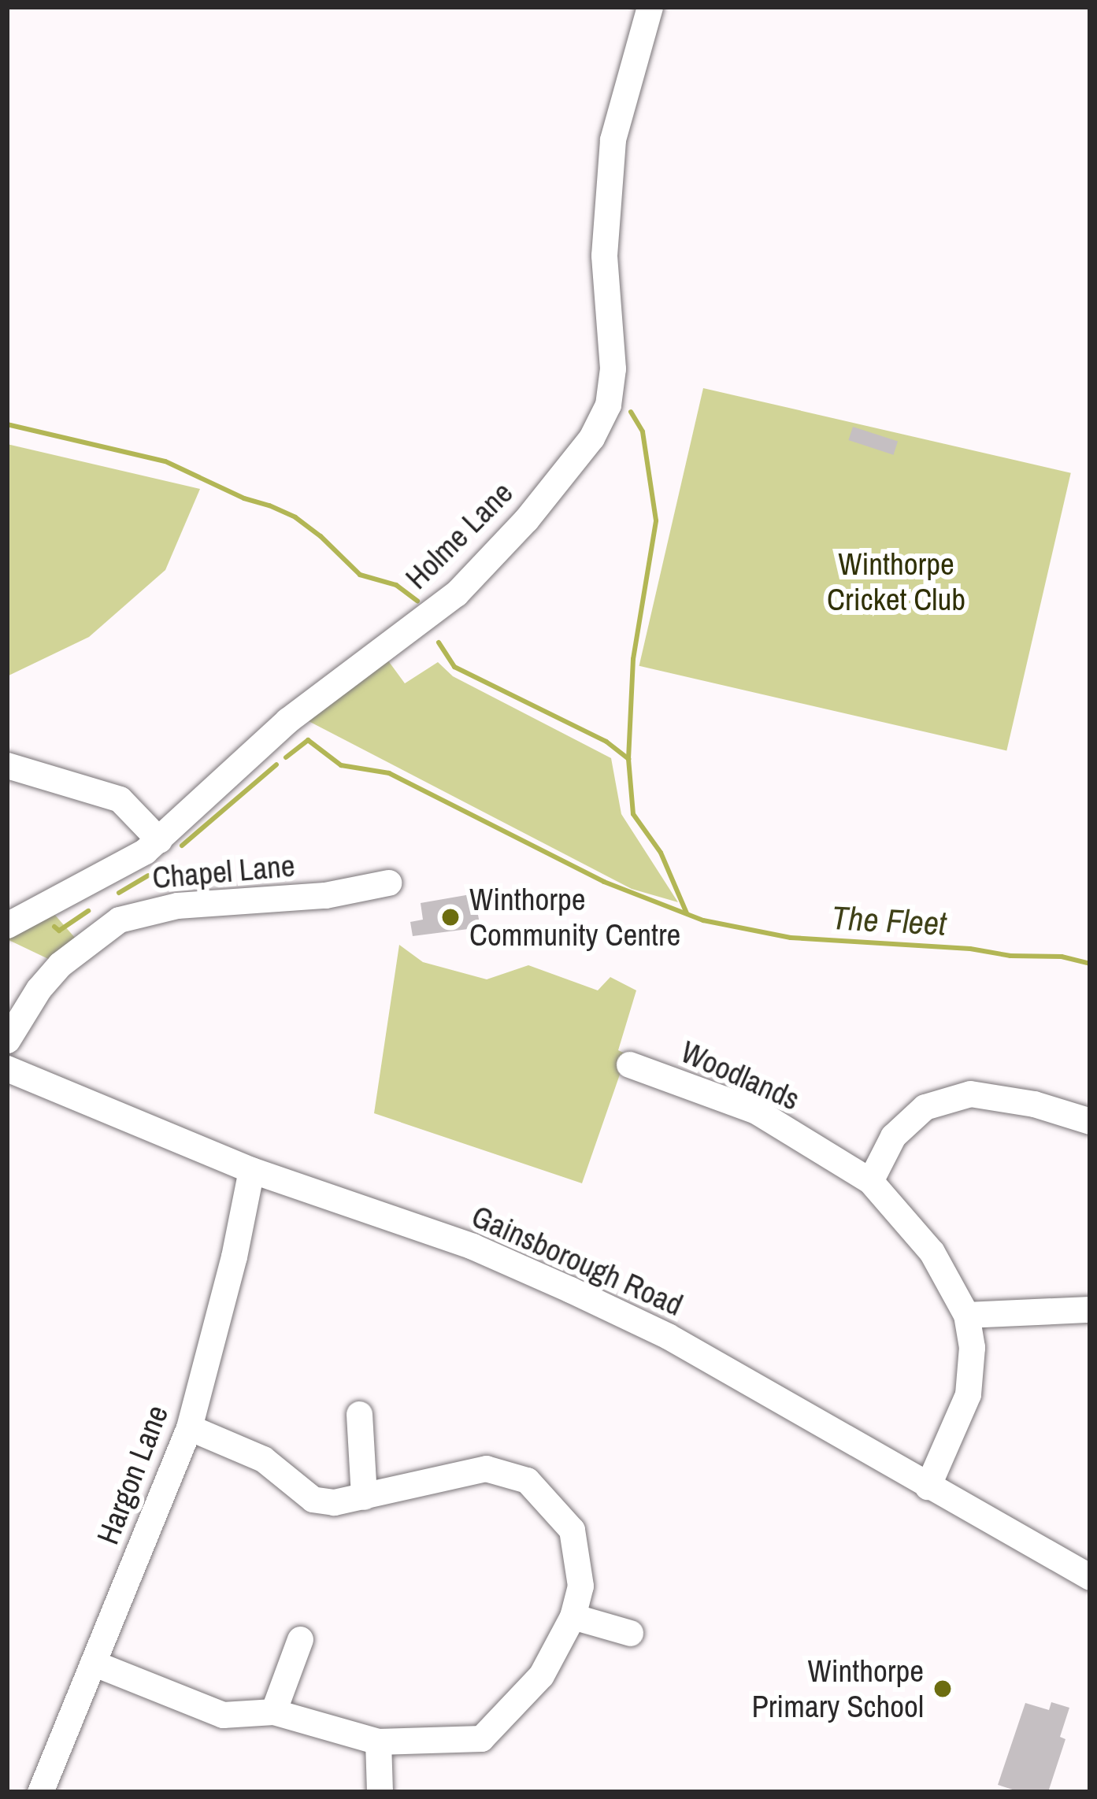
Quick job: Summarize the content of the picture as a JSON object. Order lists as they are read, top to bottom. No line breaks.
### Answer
{"streets":{"street":["Holme Lane","Chapel Lane","Woodlands","Gainsborough Road","Hargon Lane"]},"crossings":[["Woodlands","Gainsborough Road"],["Gainsborough Road","Hargon Lane"]],"water":["The Fleet"],"parks":["Winthorpe Cricket Club"],"places":["Winthorpe Community Centre","Winthorpe Primary School"]}
